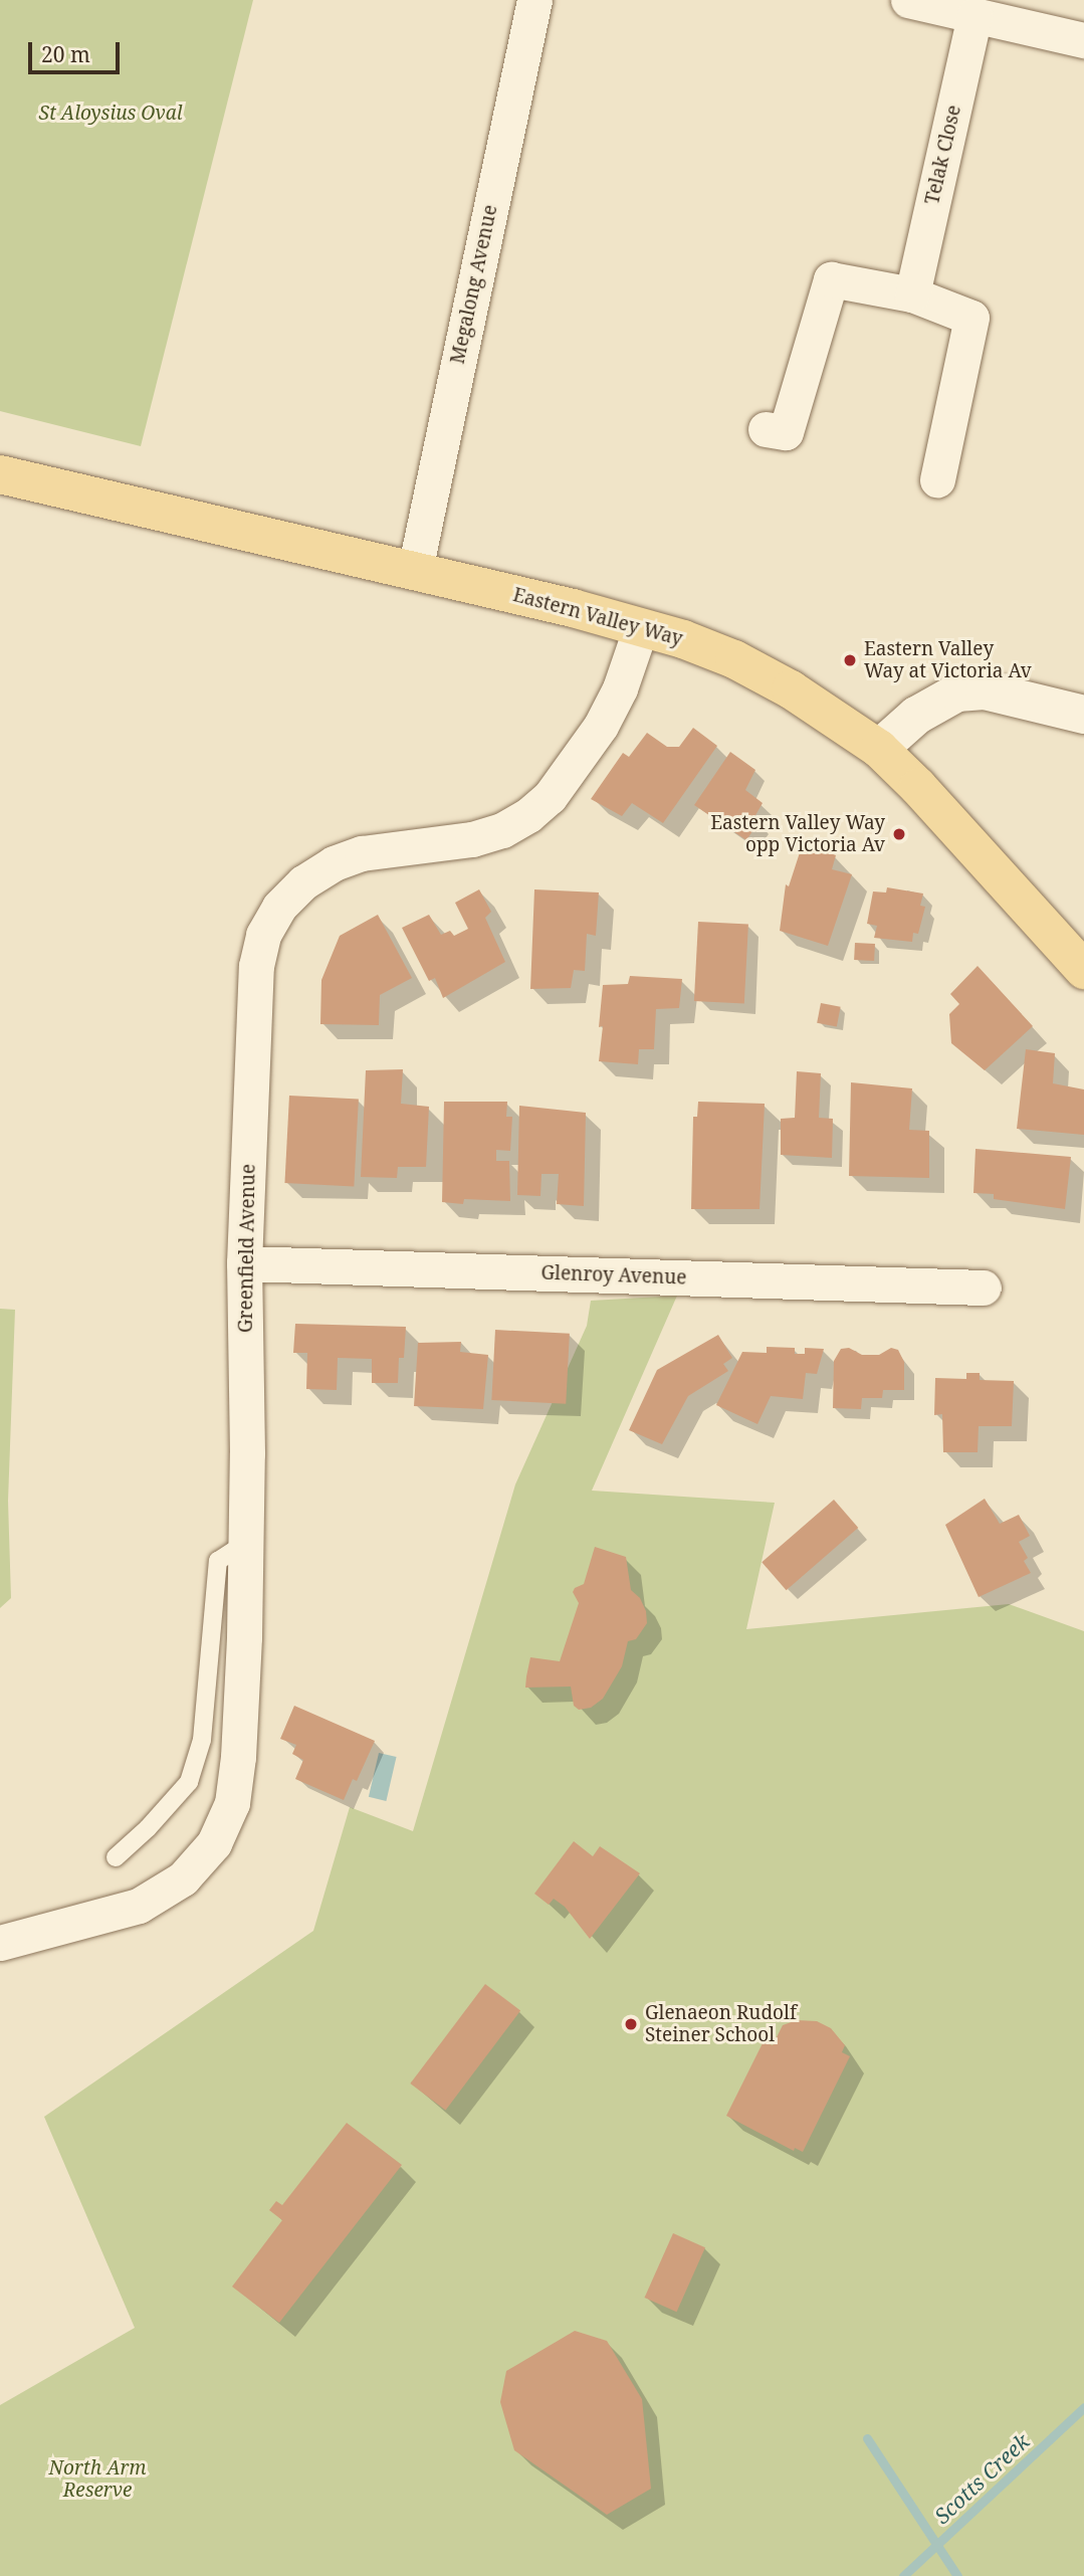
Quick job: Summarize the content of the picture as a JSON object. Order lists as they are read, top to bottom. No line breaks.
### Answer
{"streets":{"main road":["Eastern Valley Way"],"street":["Telak Close","Megalong Avenue","Greenfield Avenue","Glenroy Avenue"]},"crossings":[["Megalong Avenue","Eastern Valley Way"],["Eastern Valley Way","Greenfield Avenue"],["Greenfield Avenue","Glenroy Avenue"]],"water":["Scotts Creek"],"parks":["St Aloysius Oval","North Arm Reserve"],"places":["Eastern Valley Way at Victoria Av","Eastern Valley Way opp Victoria Av","Glenaeon Rudolf Steiner School"],"scale_bar":"20 m"}
